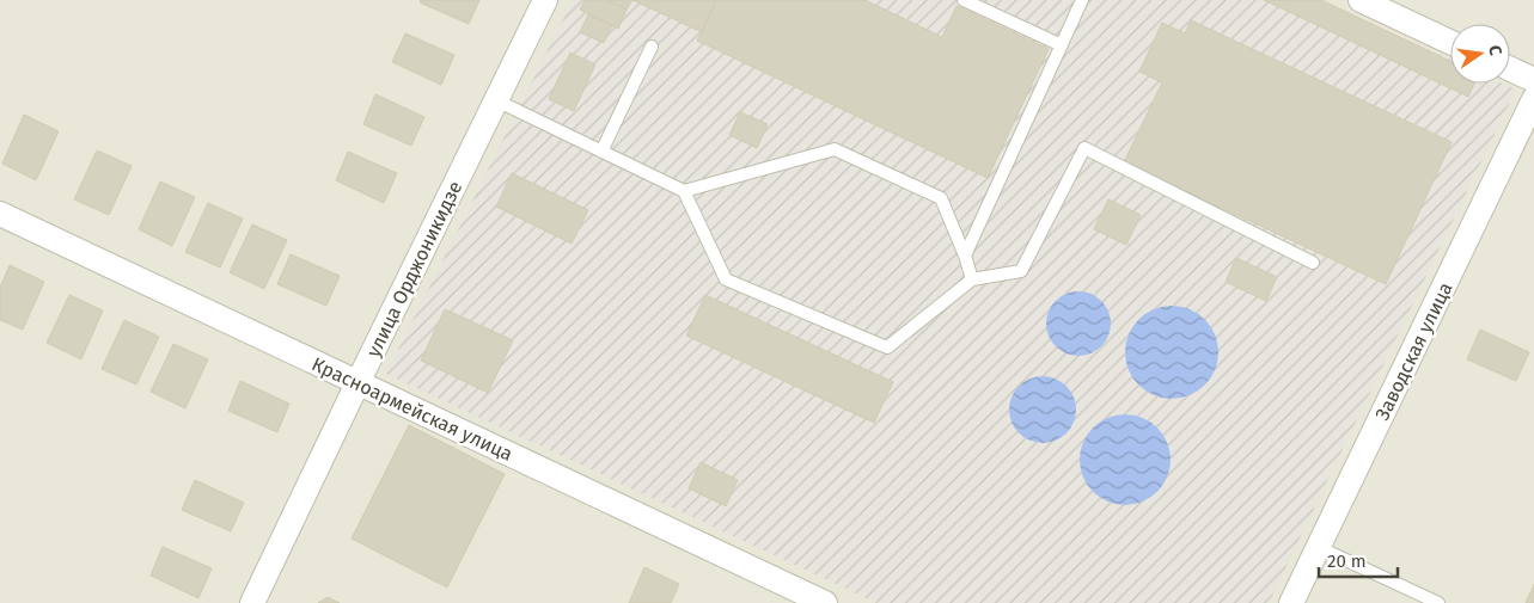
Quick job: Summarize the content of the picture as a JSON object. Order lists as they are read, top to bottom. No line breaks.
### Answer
{"streets":{"street":["улица Орджоникидзе","Заводская улица","Красноармейская улица"]},"crossings":[["улица Орджоникидзе","Красноармейская улица"]],"scale_bar":"20 m","north":"right"}
